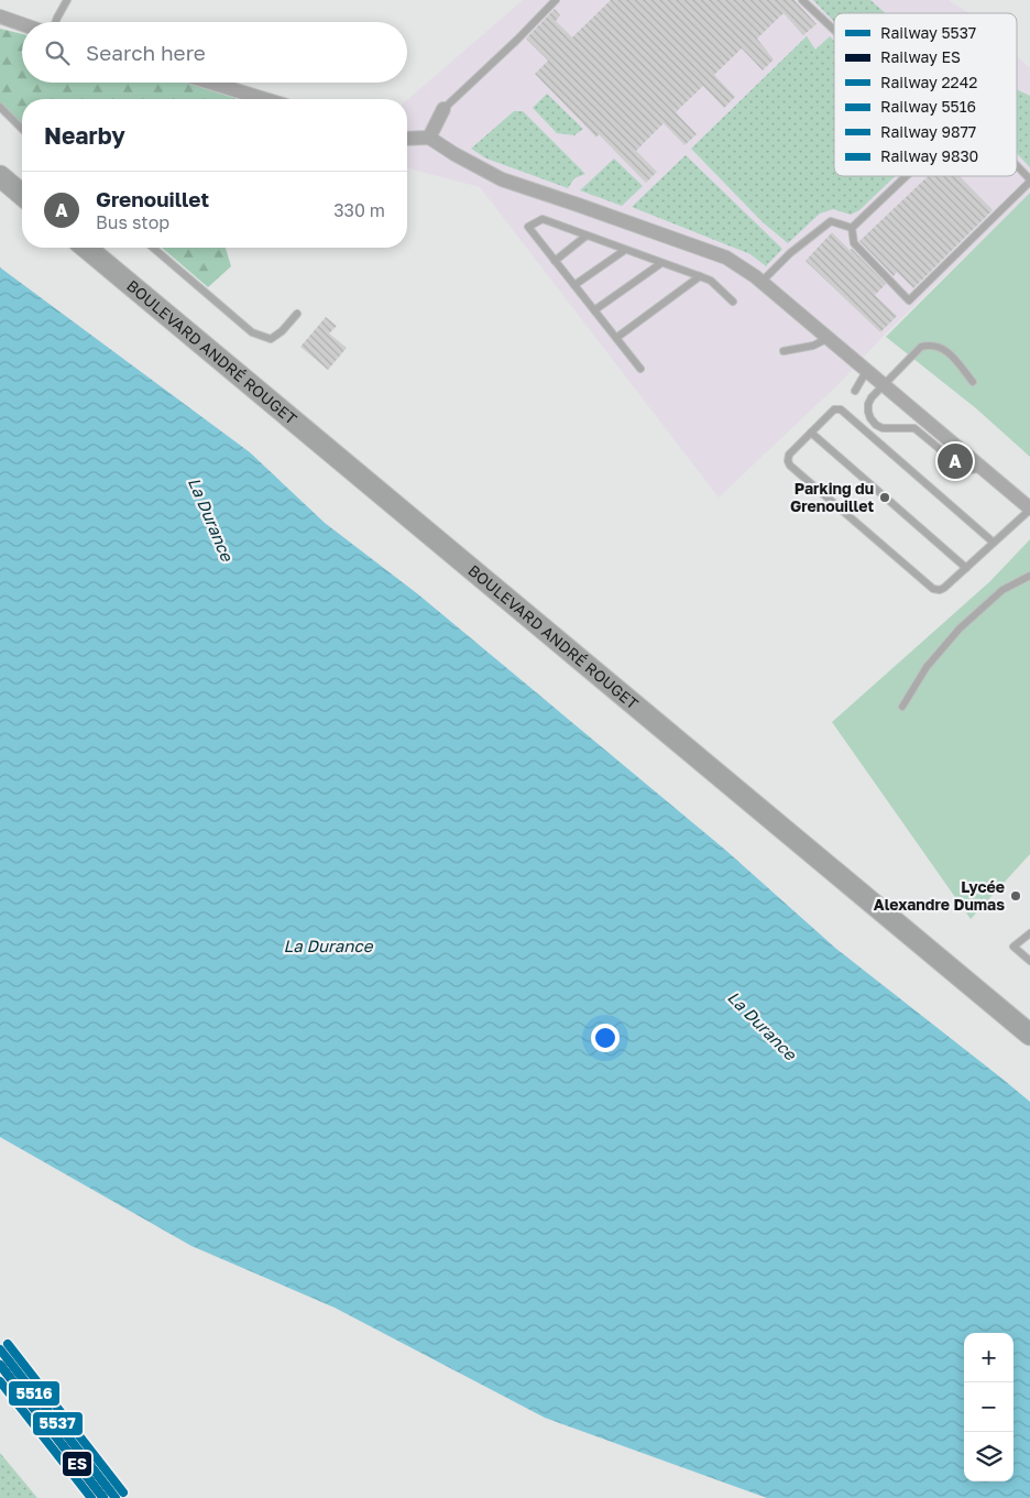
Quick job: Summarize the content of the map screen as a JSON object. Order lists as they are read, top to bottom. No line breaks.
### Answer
{"streets":{"main road":["BOULEVARD ANDRÉ ROUGET"]},"water":["La Durance"],"places":["Parking du Grenouillet","Lycée Alexandre Dumas"],"lines":["rail line 9877","rail line 5537","rail line 5516","rail line ES","rail line 2242","rail line 9830"],"legend":["Railway 5537","Railway ES","Railway 2242","Railway 5516","Railway 9877","Railway 9830"],"page":{"search":"Search here","heading":"Nearby","list":[{"mark":"A","name":"Grenouillet","note":"Bus stop","value":"330 m"}],"pins":"A","map_buttons":["+","−"]}}
